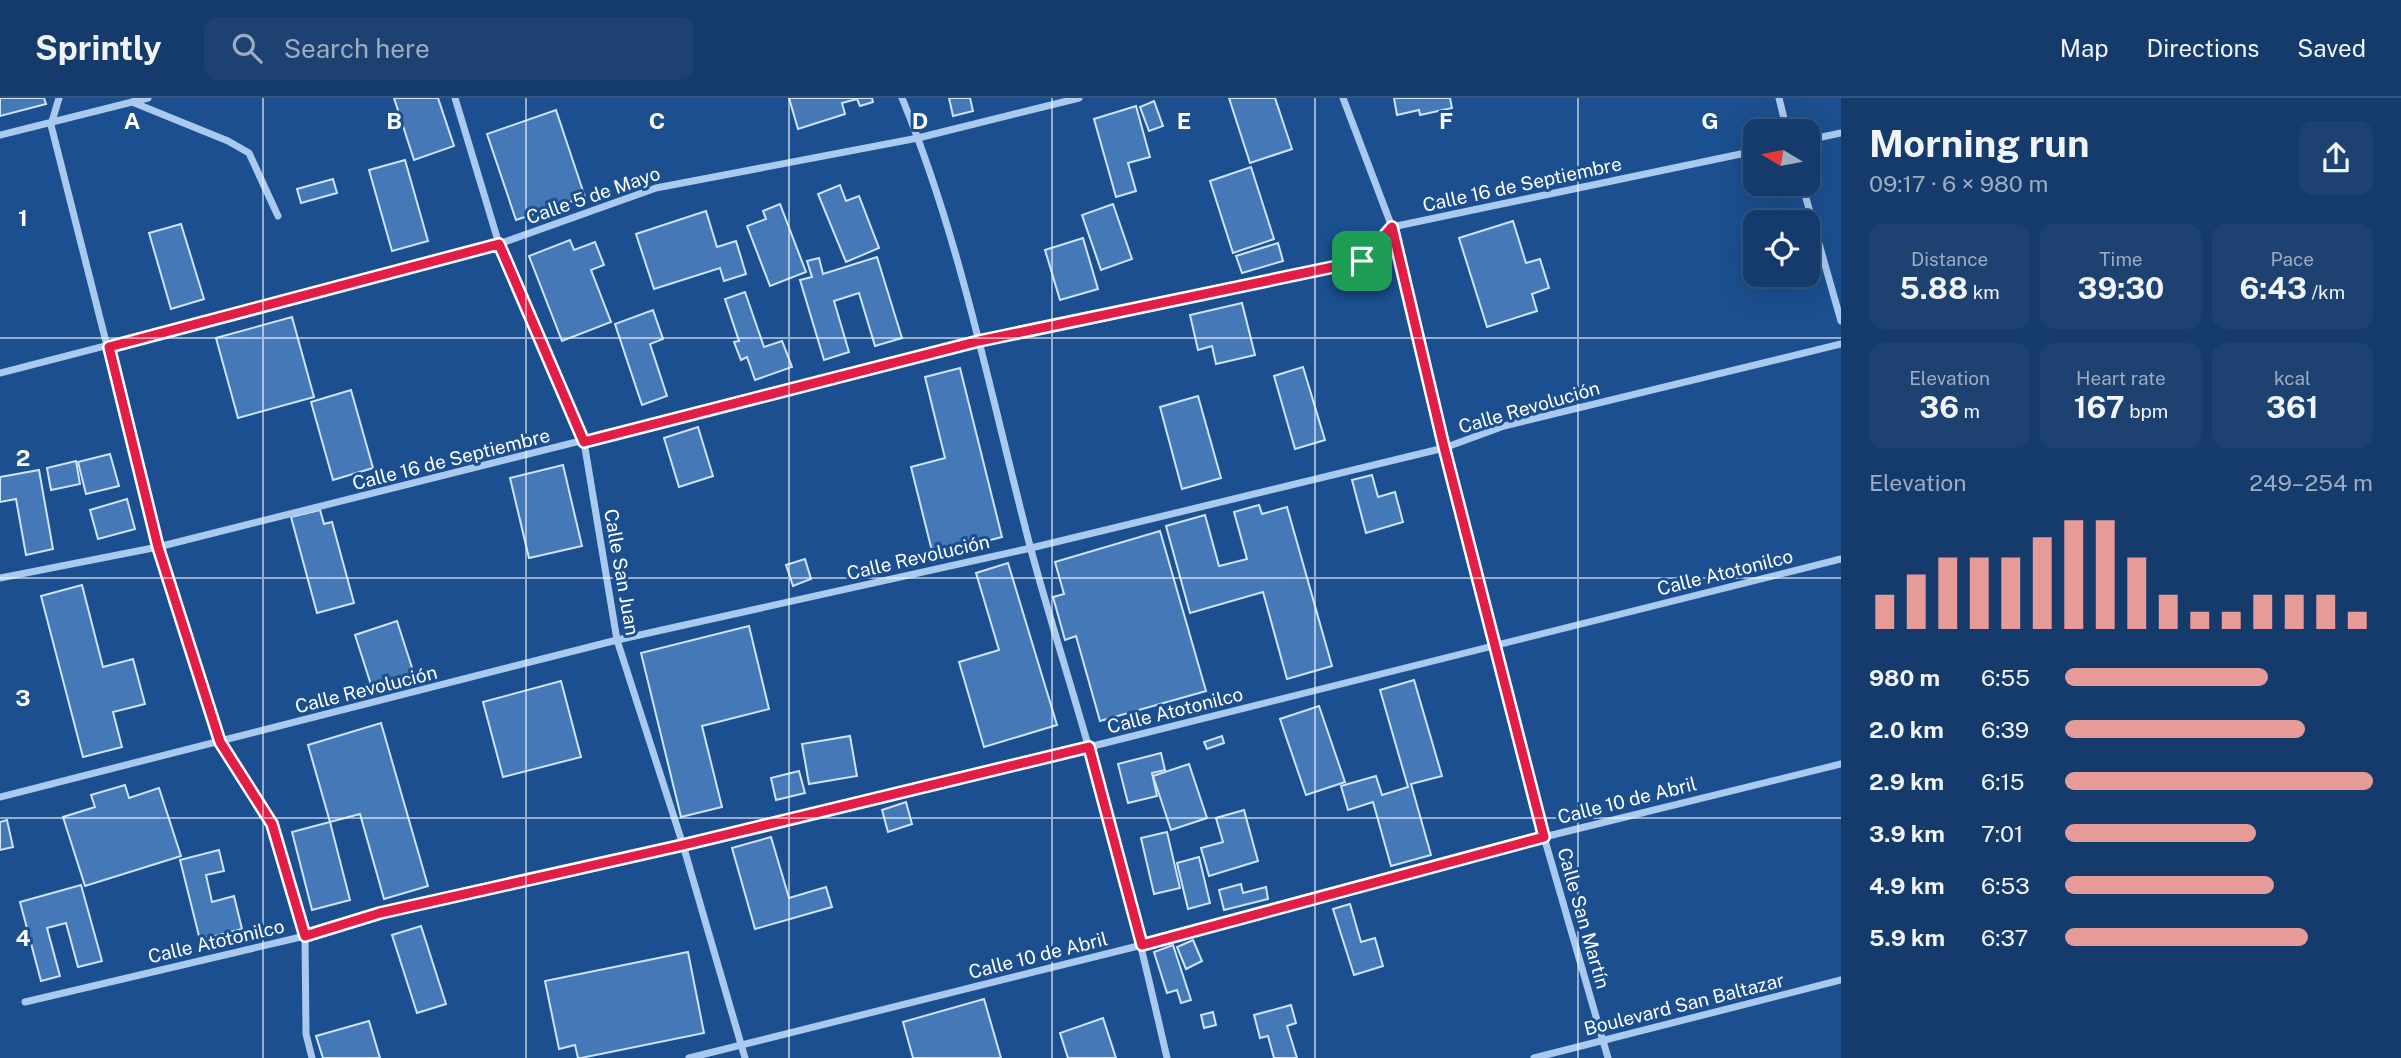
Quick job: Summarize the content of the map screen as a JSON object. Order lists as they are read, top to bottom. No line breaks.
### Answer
{"streets":{"street":["Calle 16 de Septiembre","Calle 5 de Mayo","Calle Revolución","Calle San Juan","Calle Atotonilco","Calle 10 de Abril","Calle San Martín","Boulevard San Baltazar"]},"crossings":[["Calle 16 de Septiembre","Calle San Juan"],["Calle 16 de Septiembre","Calle San Martín"],["Calle 5 de Mayo","Calle San Juan"],["Calle Revolución","Calle San Juan"],["Calle Revolución","Calle San Martín"],["Calle San Juan","Calle Atotonilco"],["Calle San Juan","Calle 10 de Abril"],["Calle Atotonilco","Calle San Martín"],["Calle 10 de Abril","Calle San Martín"],["Calle San Martín","Boulevard San Baltazar"]],"north":"left","page":{"header":"Sprintly","search":"Search here","nav":["Map","Directions","Saved"],"heading":["Morning run","09:17 · 6 × 980 m"],"stats":[["Distance","5.88 km"],["Time","39:30"],["Pace","6:43 /km"],["Elevation","36 m"],["Heart rate","167 bpm"],["kcal","361"]],"chart":["Elevation","249–254 m"],"list":[{"name":"980 m","note":"6:55"},{"name":"2.0 km","note":"6:39"},{"name":"2.9 km","note":"6:15"},{"name":"3.9 km","note":"7:01"},{"name":"4.9 km","note":"6:53"},{"name":"5.9 km","note":"6:37"}]},"grid":{"columns":["A","B","C","D","E","F","G"],"rows":["1","2","3","4"]}}
